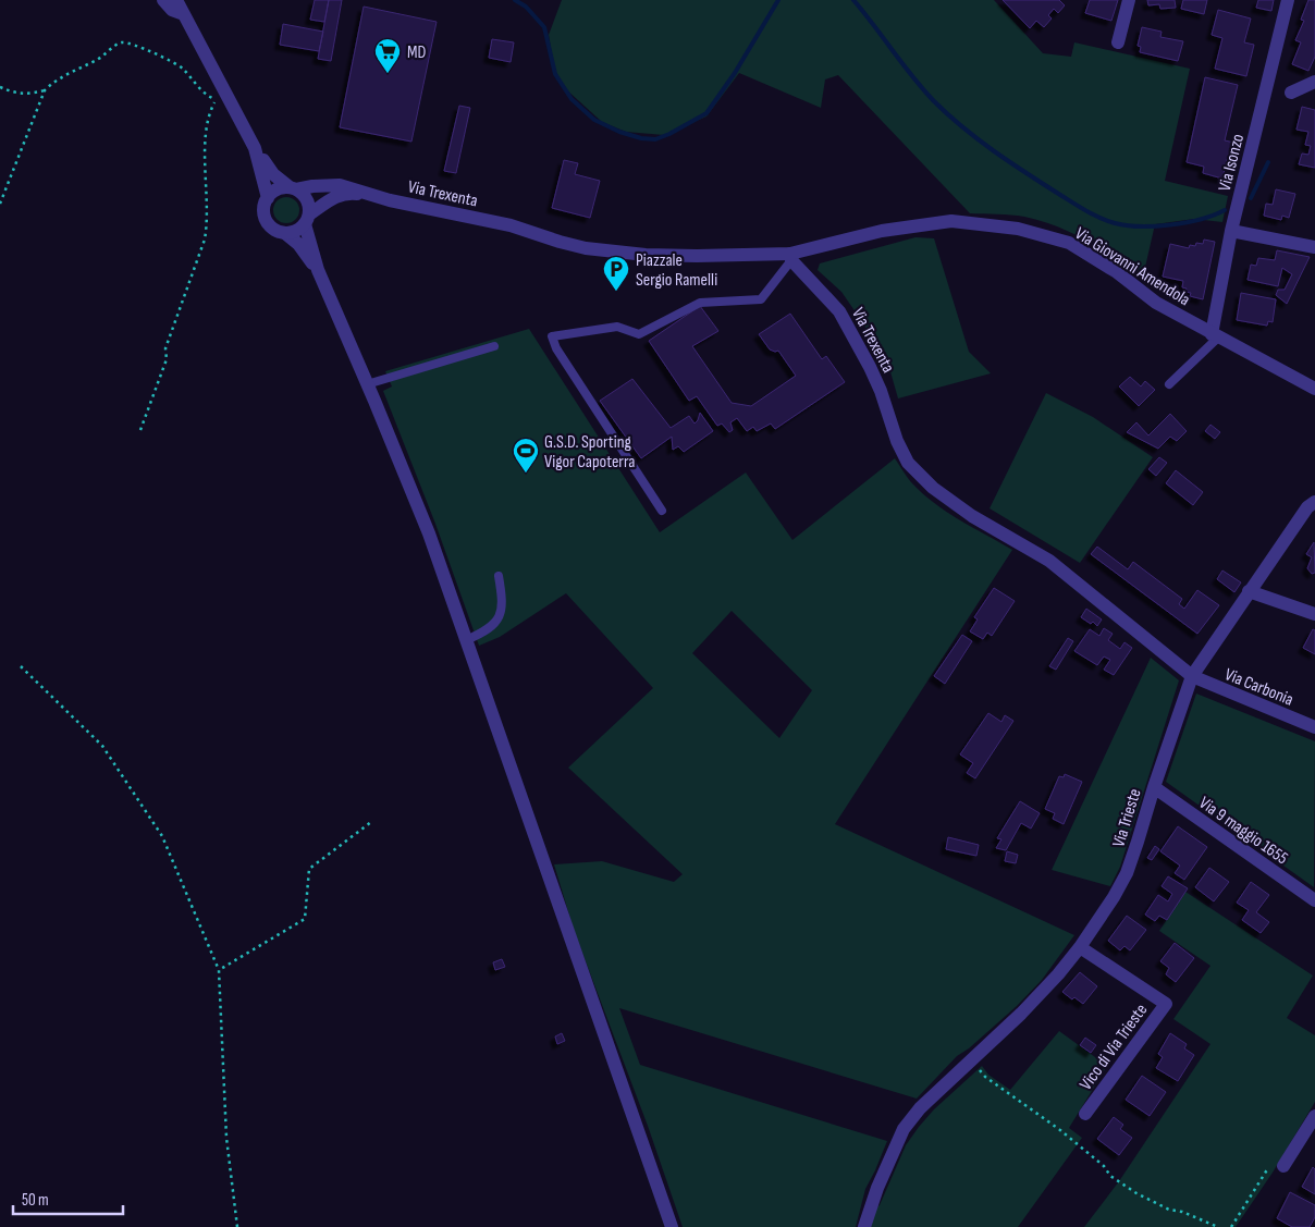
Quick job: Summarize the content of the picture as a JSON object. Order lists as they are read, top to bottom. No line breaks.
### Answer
{"streets":{"street":["Via Isonzo","Via Trexenta","Via Giovanni Amendola","Via Carbonia","Via Trieste","Via 9 maggio 1655","Vico di Via Trieste"]},"crossings":[["Via Isonzo","Via Giovanni Amendola"],["Via Trexenta","Via Giovanni Amendola"],["Via Trexenta","Via Carbonia"],["Via Trexenta","Via Trieste"],["Via Carbonia","Via Trieste"],["Via Trieste","Via 9 maggio 1655"],["Via Trieste","Vico di Via Trieste"]],"places":{"supermarket":["MD"],"parking":["Piazzale Sergio Ramelli"],"sports":["G.S.D. Sporting Vigor Capoterra"]},"scale_bar":"50 m"}
